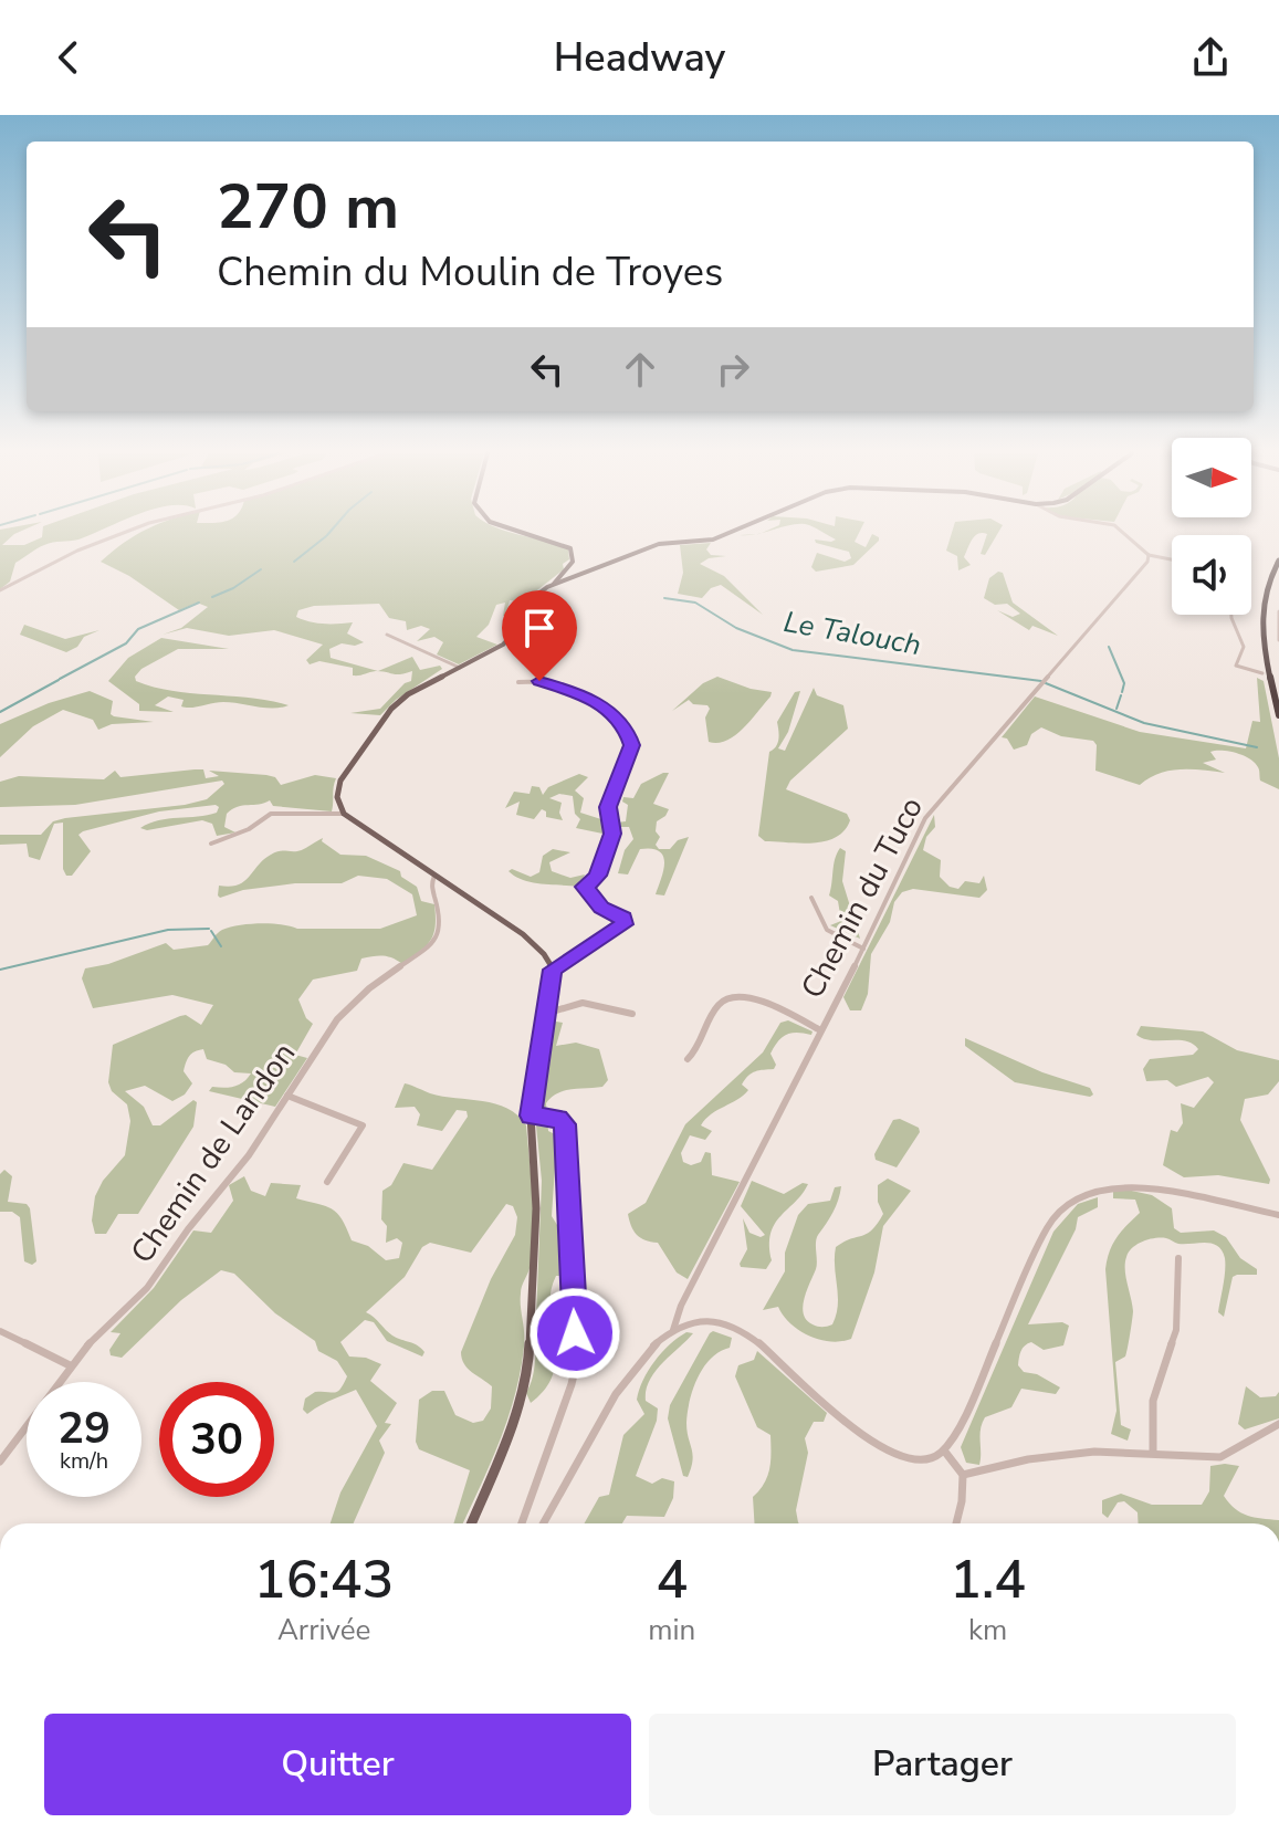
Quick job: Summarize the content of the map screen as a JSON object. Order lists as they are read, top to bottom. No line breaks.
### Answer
{"streets":{"street":["Chemin du Tuco","Chemin de Landon"]},"water":["Le Talouch"],"north":"right","page":{"header":"Headway","turn":["270 m","Chemin du Moulin de Troyes"],"speed":"29 km/h","limit":"30","eta":["16:43","Arrivée","4","min","1.4","km"],"buttons":["Quitter","Partager"]}}
